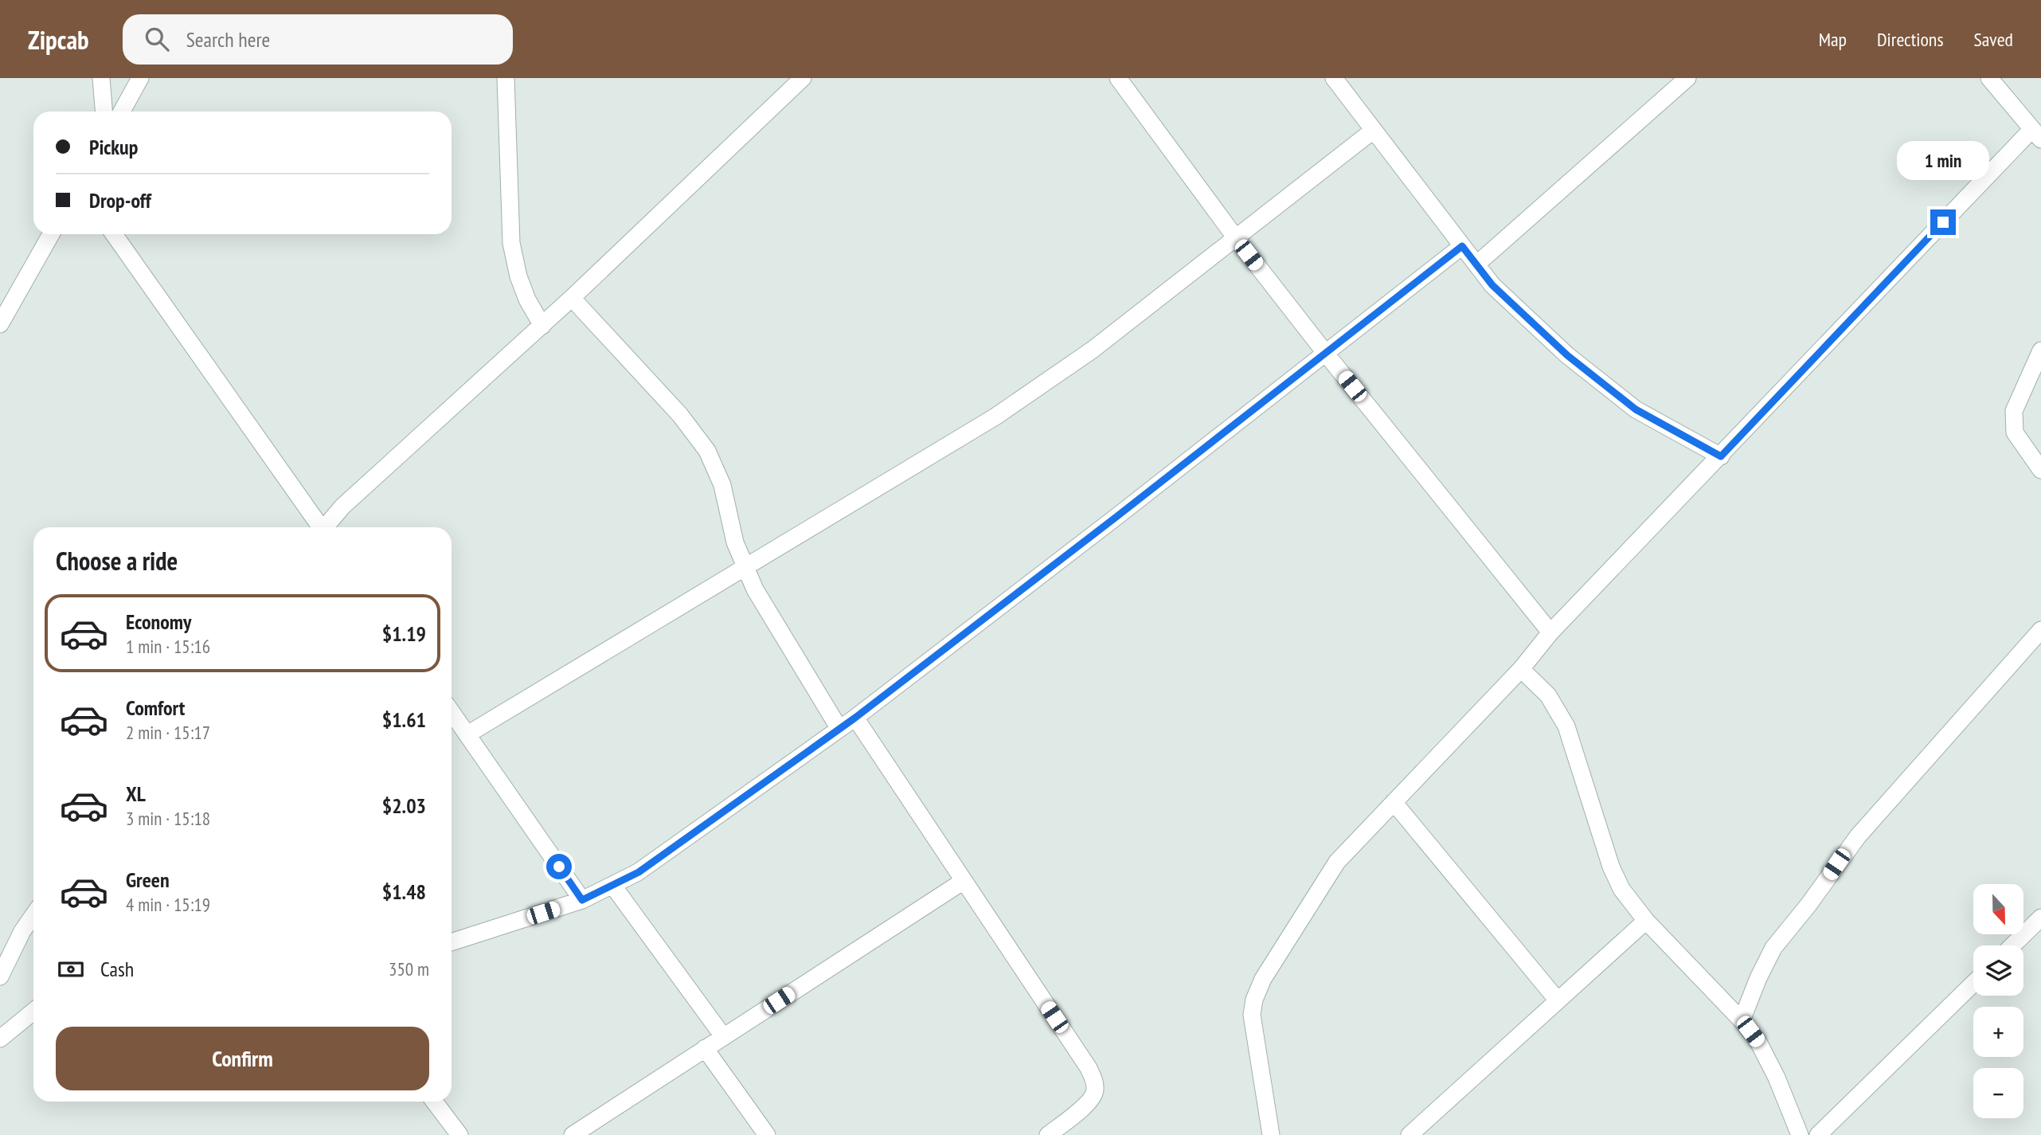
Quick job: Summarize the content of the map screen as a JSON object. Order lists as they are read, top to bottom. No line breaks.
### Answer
{"north":"bottom","page":{"header":"Zipcab","search":"Search here","nav":["Map","Directions","Saved"],"banner":["Pickup","Drop-off"],"bubble":"1 min","heading":"Choose a ride","list":[{"name":"Economy","note":"1 min · 15:16","value":"$1.19"},{"name":"Comfort","note":"2 min · 15:17","value":"$1.61"},{"name":"XL","note":"3 min · 15:18","value":"$2.03"},{"name":"Green","note":"4 min · 15:19","value":"$1.48"}],"map_buttons":["+","−"],"pay":["Cash","350 m"],"buttons":"Confirm"}}
